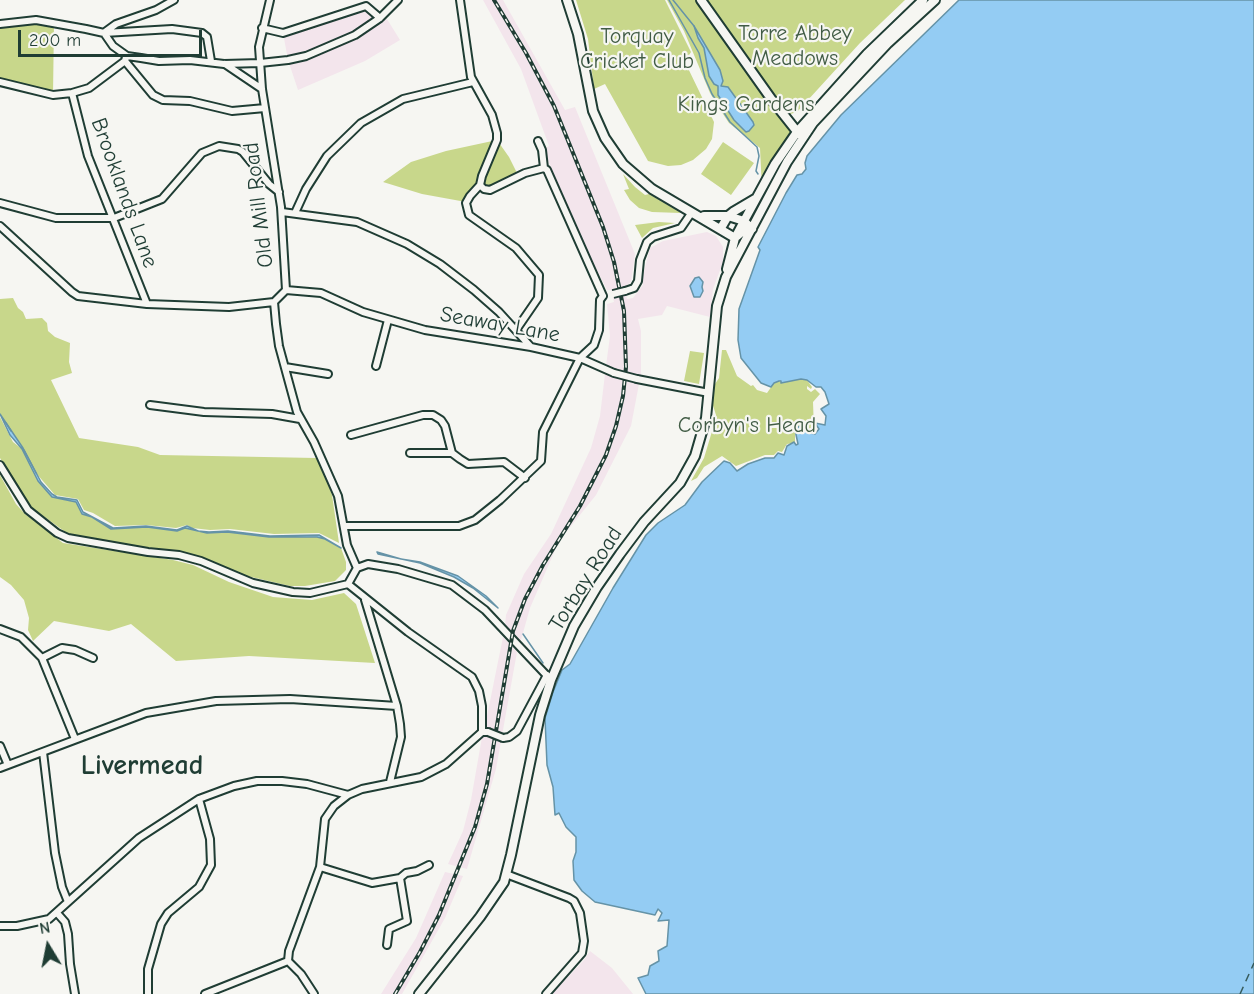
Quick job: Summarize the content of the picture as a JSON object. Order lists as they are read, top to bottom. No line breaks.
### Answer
{"streets":{"main road":["Torbay Road"],"street":["Brooklands Lane","Old Mill Road","Seaway Lane"]},"crossings":[["Old Mill Road","Seaway Lane"],["Seaway Lane","Torbay Road"]],"districts":["Livermead"],"parks":["Torre Abbey Meadows","Torquay Cricket Club","Kings Gardens","Corbyn's Head"],"scale_bar":"200 m","north":"top"}
